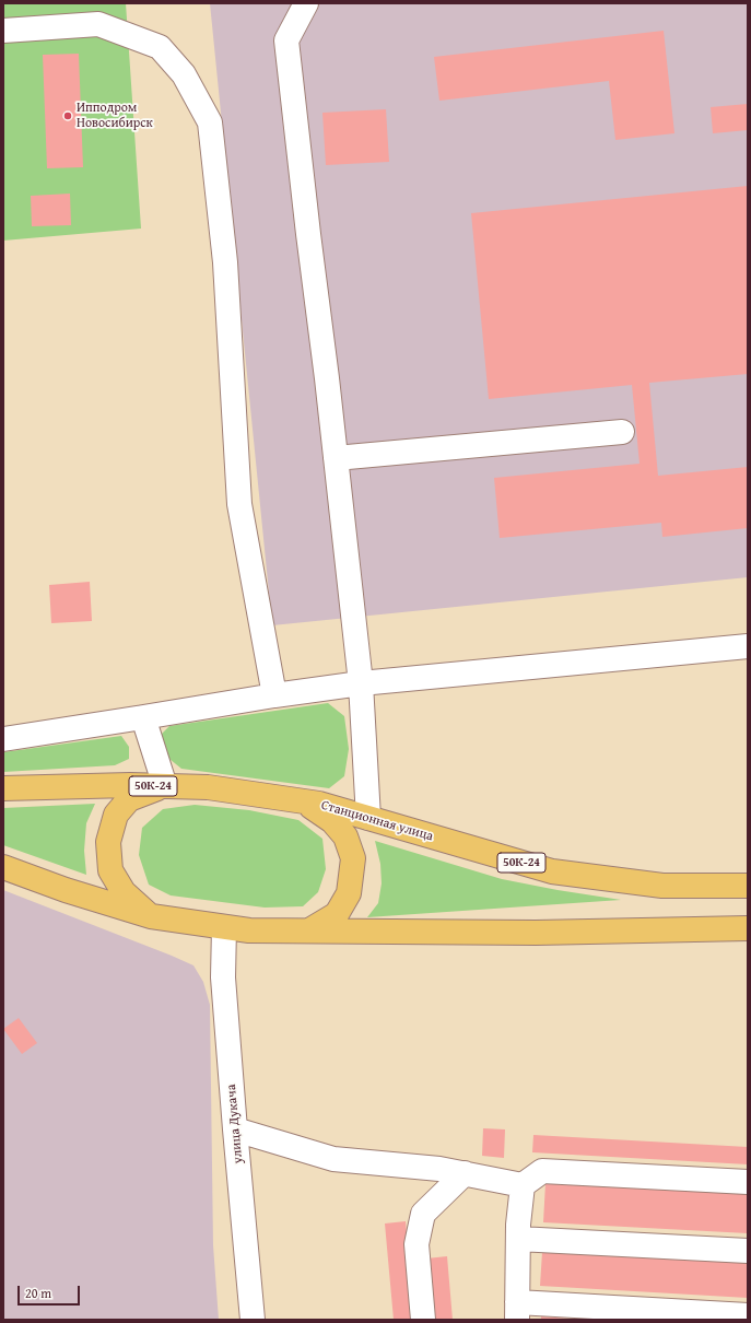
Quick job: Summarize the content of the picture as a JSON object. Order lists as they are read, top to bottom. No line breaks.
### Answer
{"streets":{"main road":["50К-24","Станционная улица"],"street":["улица Дукача"]},"places":["Ипподром Новосибирск"],"scale_bar":"20 m"}
